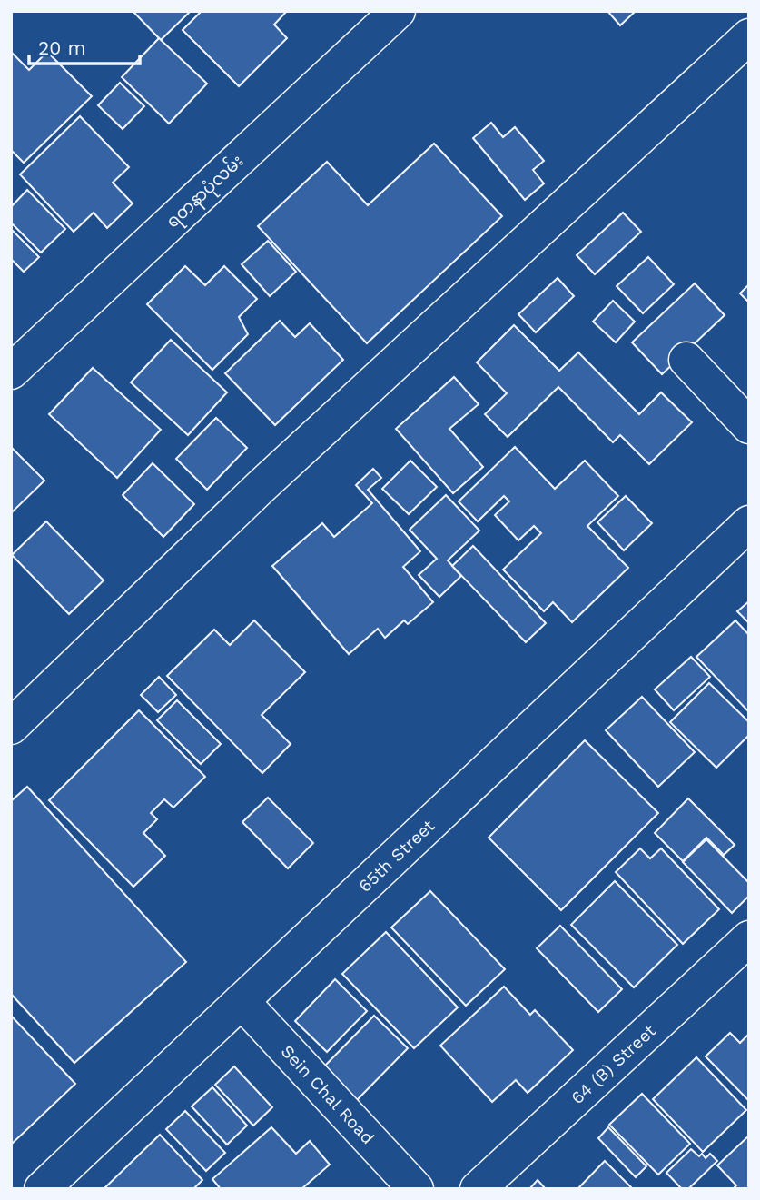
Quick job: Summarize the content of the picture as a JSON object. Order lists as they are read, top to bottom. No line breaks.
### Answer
{"streets":{"street":["ရတနာပုံလမ်း","65th Street","64 (B) Street","Sein Chal Road"]},"crossings":[["65th Street","Sein Chal Road"]],"scale_bar":"20 m"}
